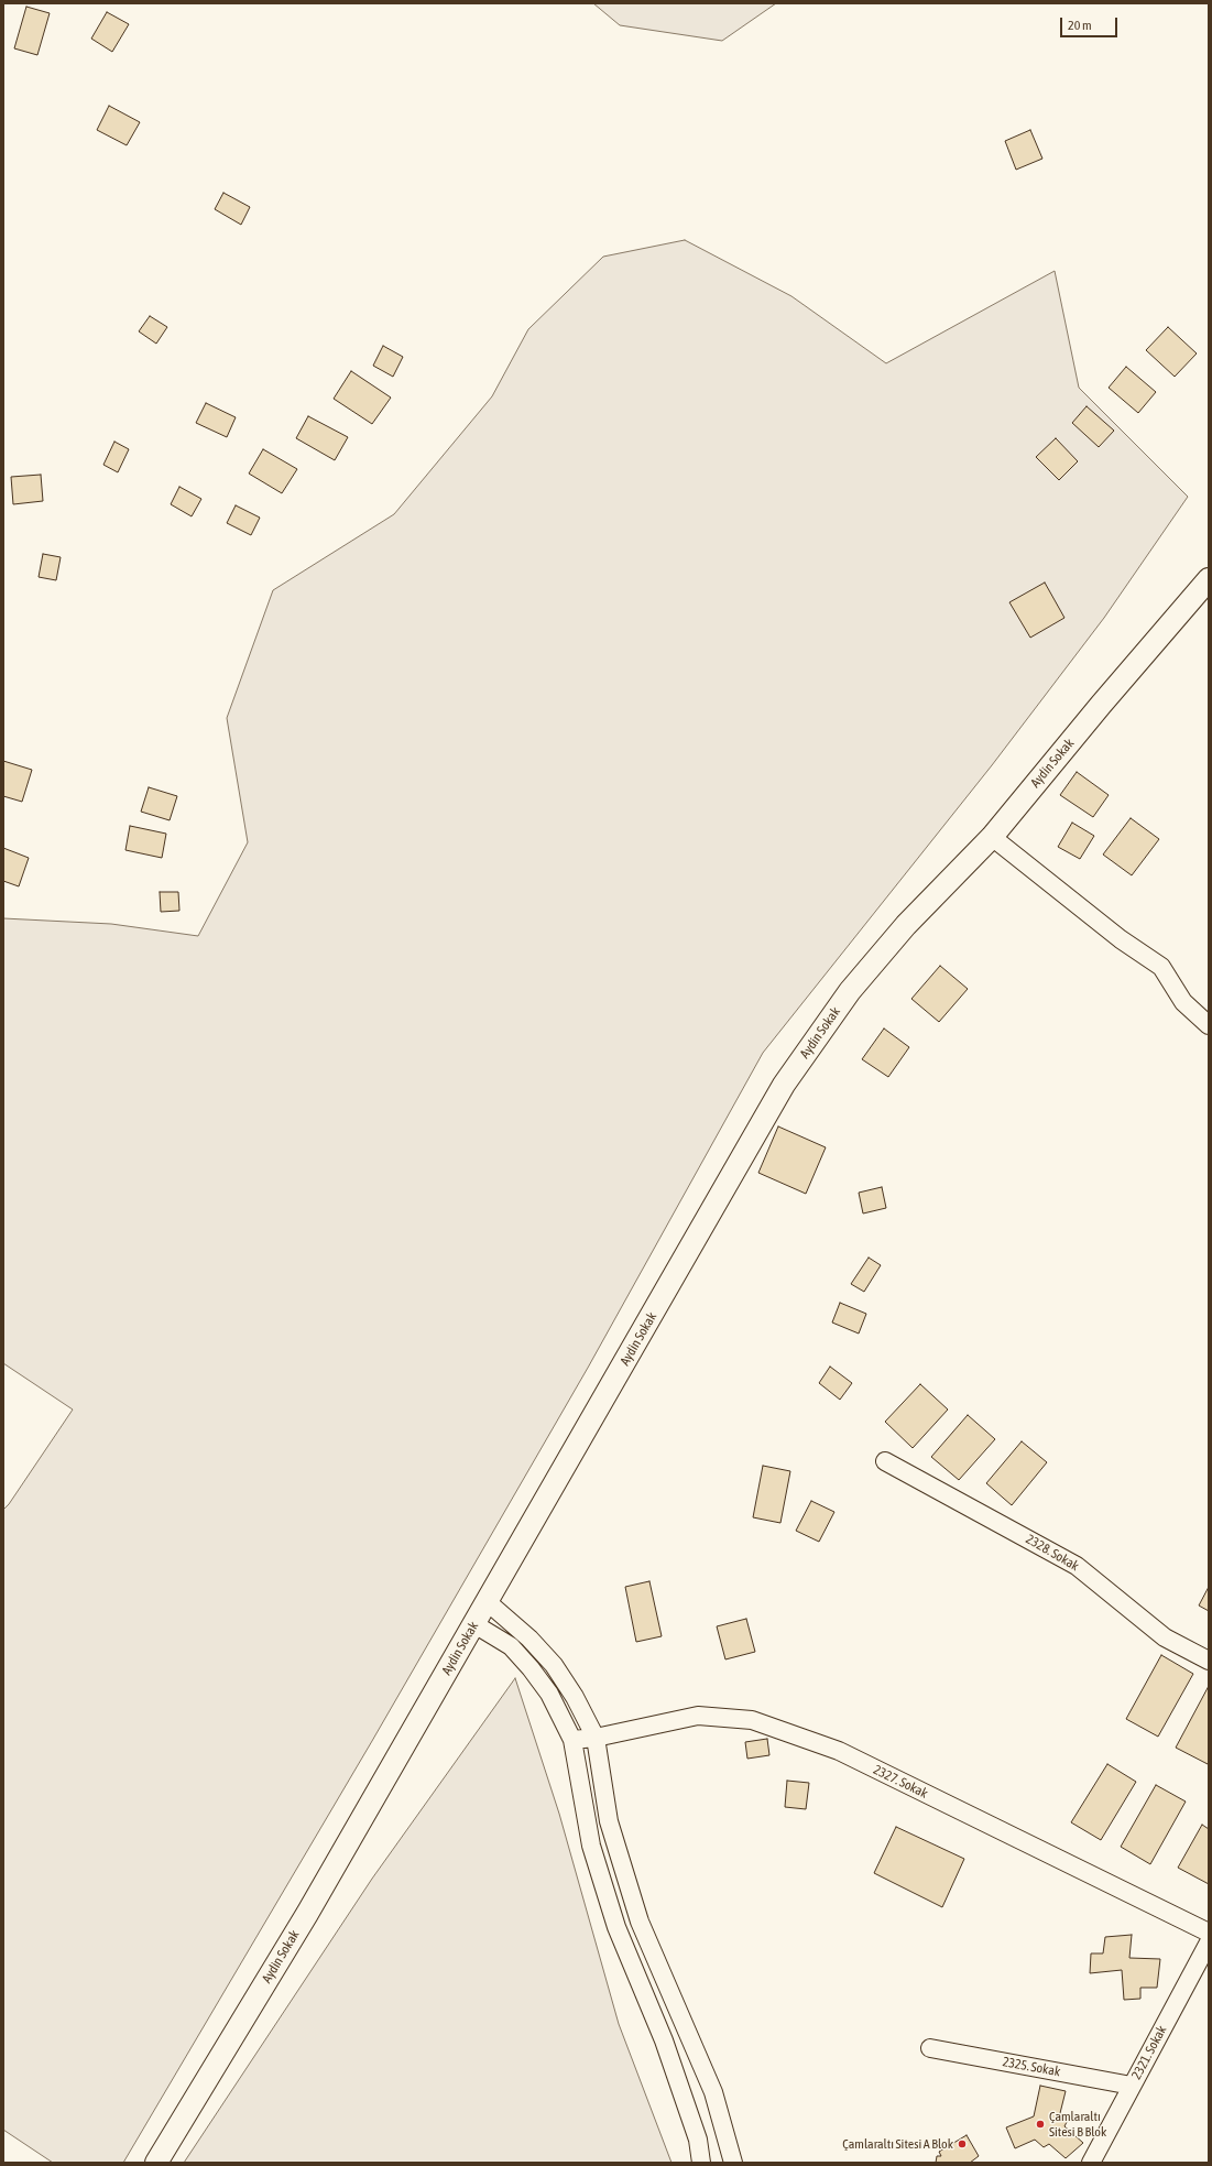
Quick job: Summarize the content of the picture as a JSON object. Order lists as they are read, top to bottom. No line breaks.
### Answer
{"streets":{"street":["Aydin Sokak","2328. Sokak","2327. Sokak","2321. Sokak","2325. Sokak"]},"crossings":[["2321. Sokak","2325. Sokak"]],"places":["Çamlaraltı Sitesi B Blok","Çamlaraltı Sitesi A Blok"],"scale_bar":"20 m"}
